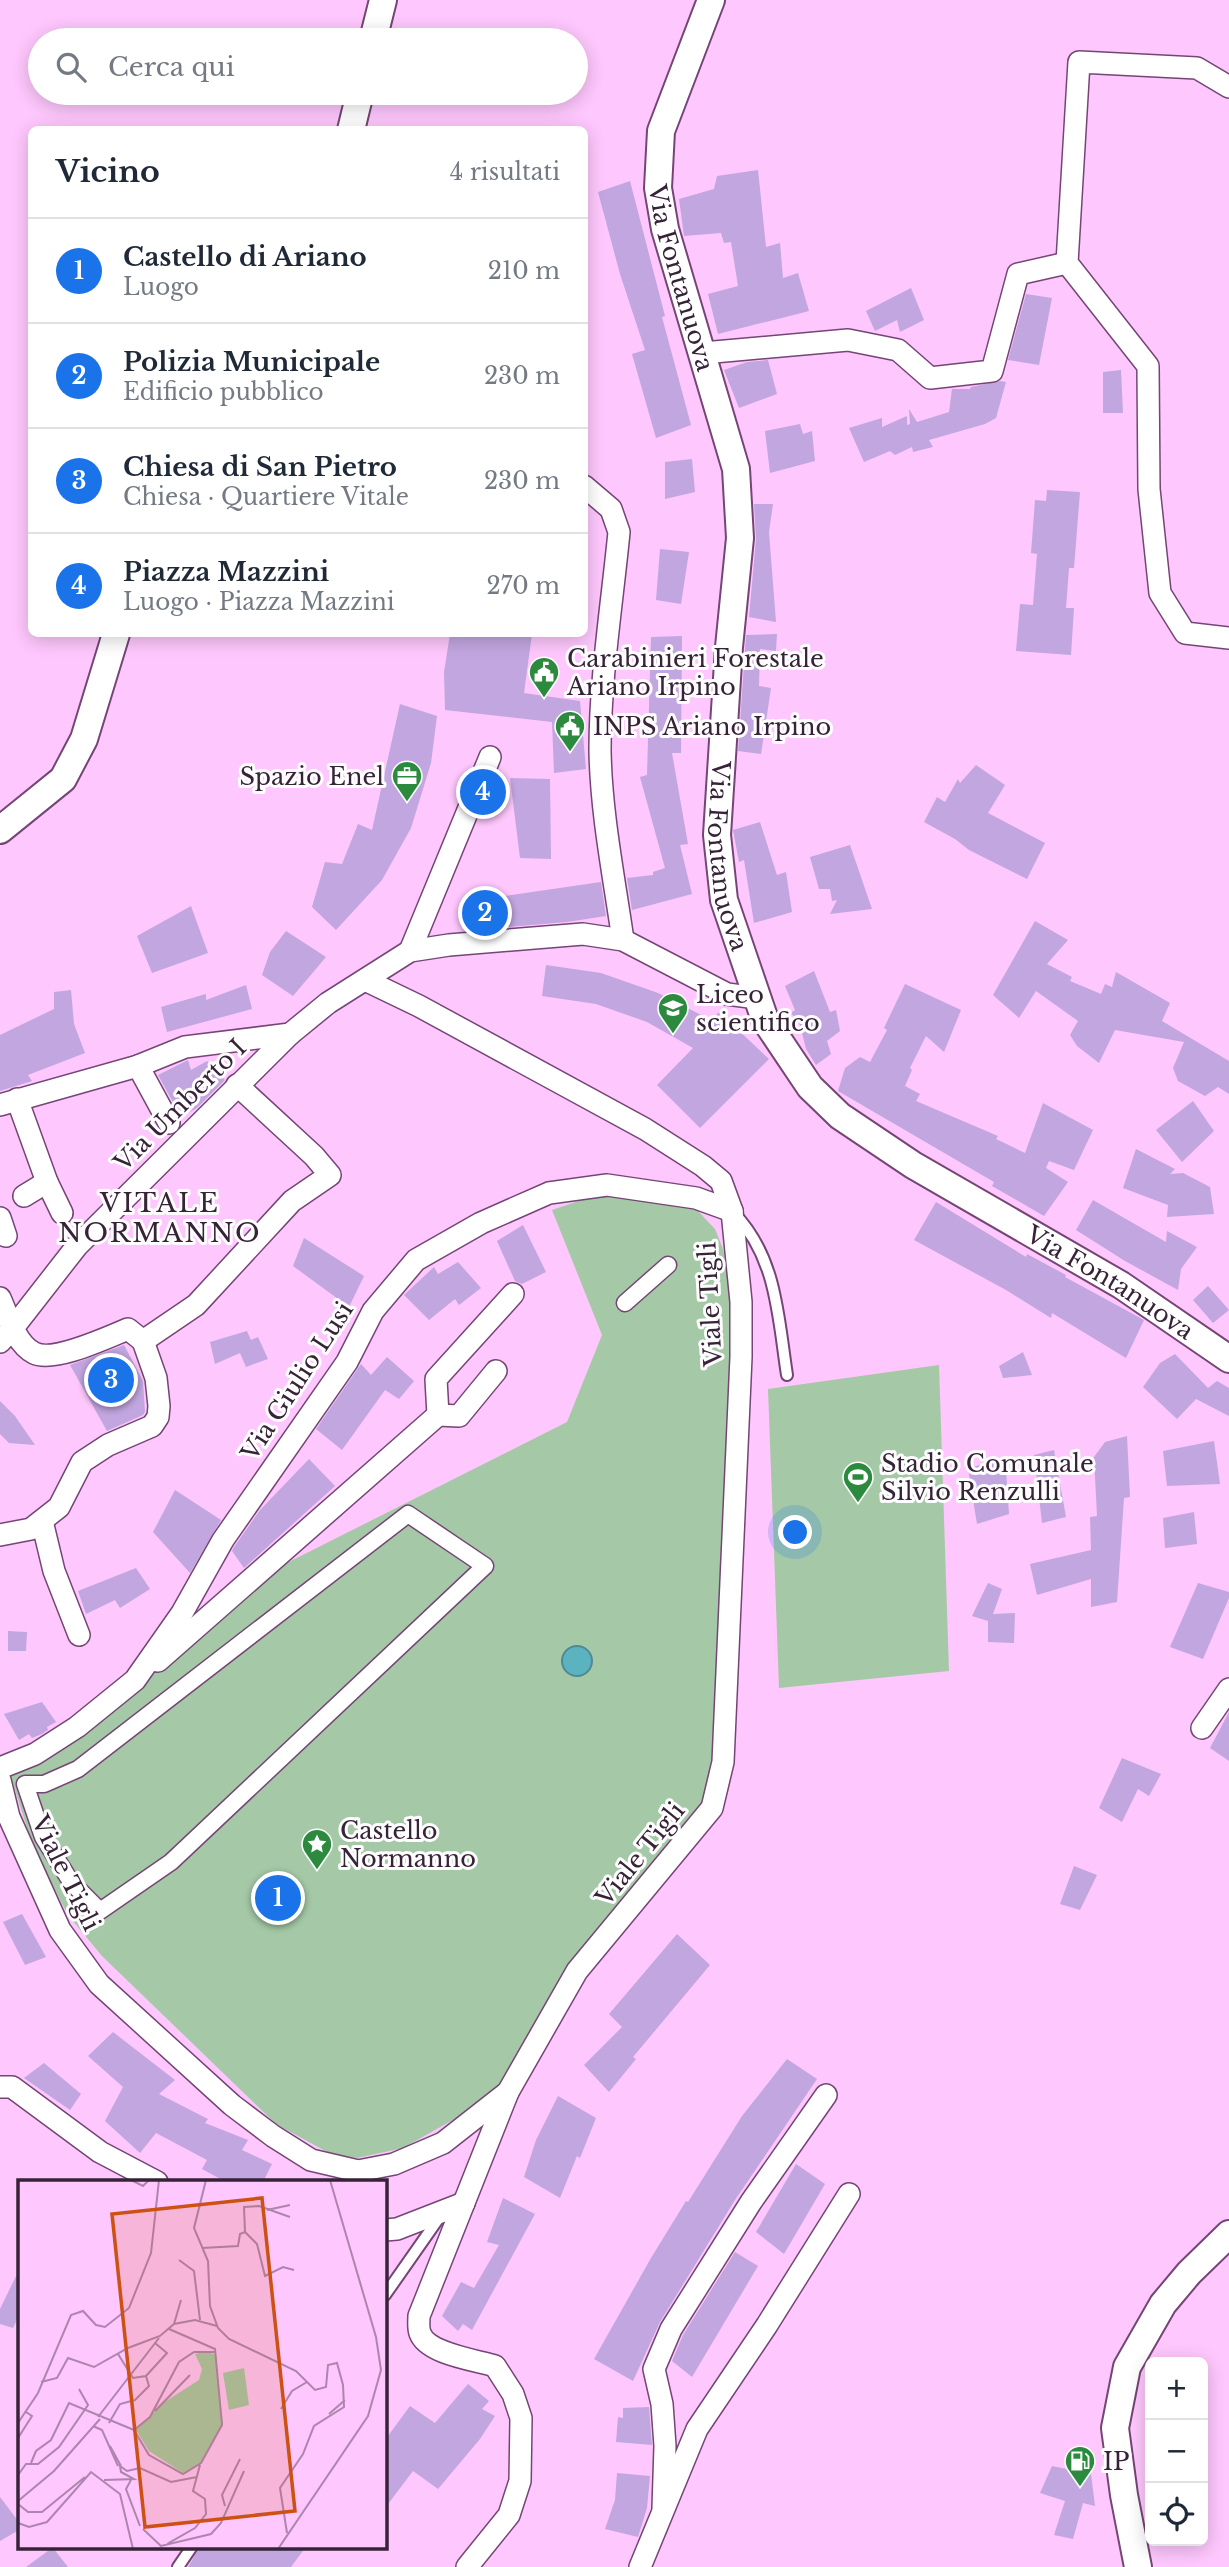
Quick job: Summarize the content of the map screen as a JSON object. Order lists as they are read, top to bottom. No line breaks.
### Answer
{"streets":{"street":["Via Fontanuova","Via Umberto I","Viale Tigli","Via Giulio Lusi"]},"crossings":[["Via Umberto I","Viale Tigli"],["Viale Tigli","Via Giulio Lusi"]],"districts":["VITALE NORMANNO"],"places":{"public building":["Carabinieri Forestale Ariano Irpino","INPS Ariano Irpino"],"office":["Spazio Enel"],"school or university":["Liceo scientifico"],"sports":["Stadio Comunale Silvio Renzulli"],"place":["Castello Normanno"],"fuel station":["IP"]},"page":{"search":"Cerca qui","heading":["Vicino","4 risultati"],"list":[{"mark":"1","name":"Castello di Ariano","note":"Luogo","value":"210 m"},{"mark":"2","name":"Polizia Municipale","note":"Edificio pubblico","value":"230 m"},{"mark":"3","name":"Chiesa di San Pietro","note":"Chiesa · Quartiere Vitale","value":"230 m"},{"mark":"4","name":"Piazza Mazzini","note":"Luogo · Piazza Mazzini","value":"270 m"}],"pins":["4","2","3","1"],"map_buttons":["+","−"]}}
